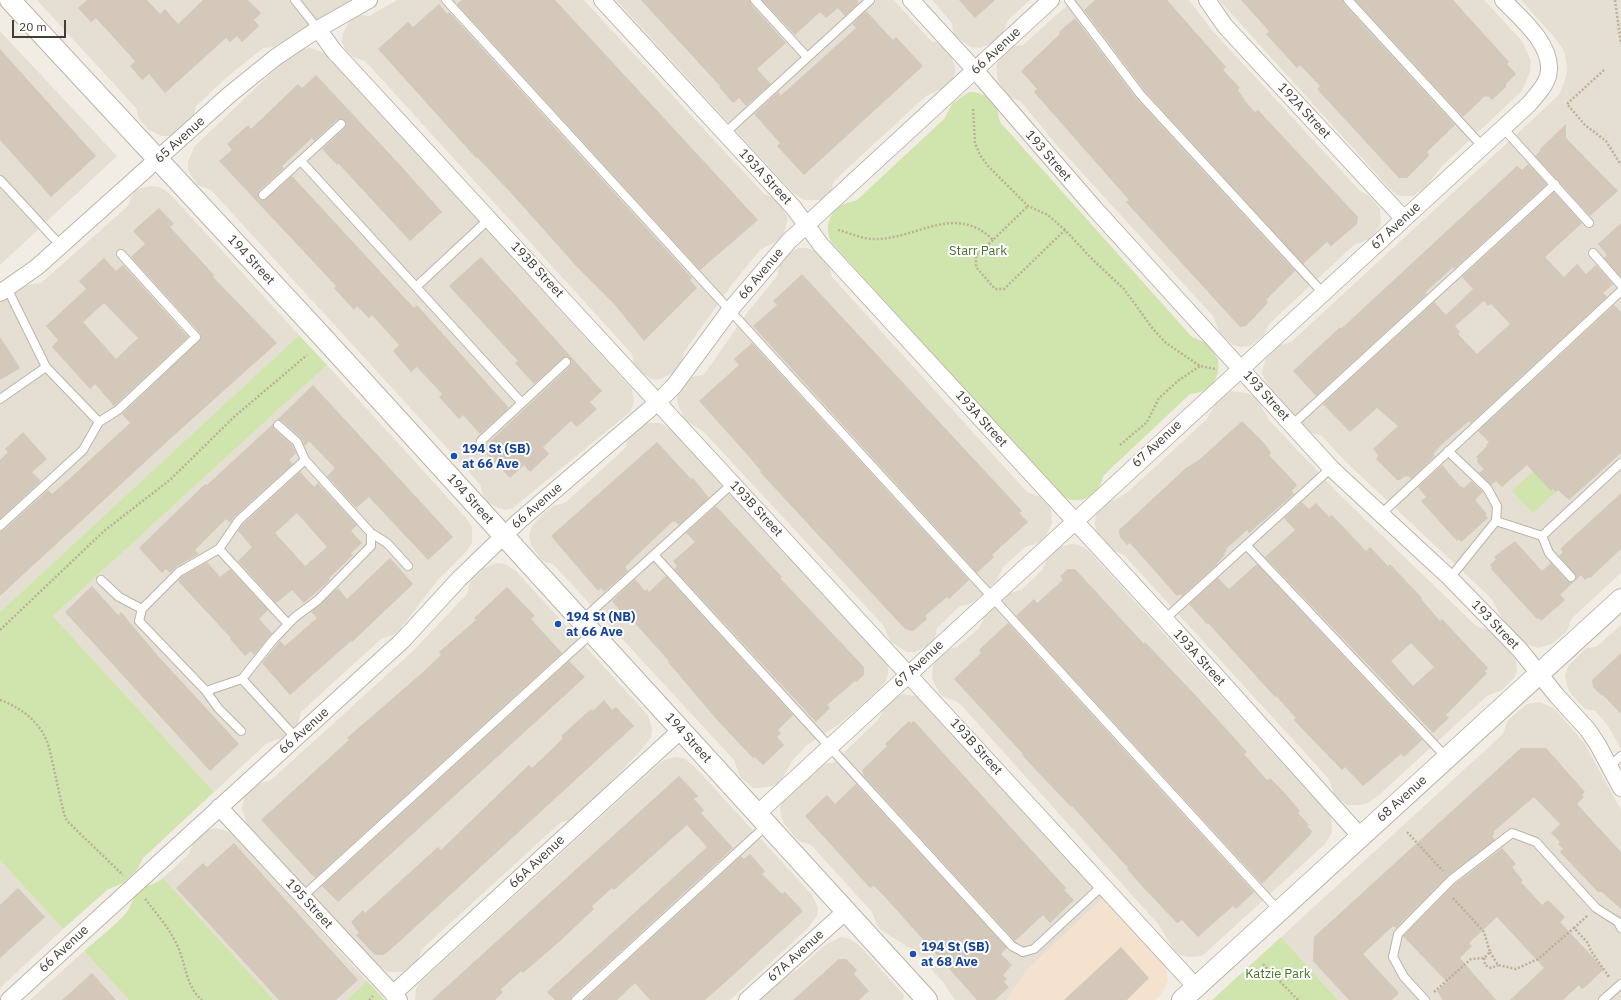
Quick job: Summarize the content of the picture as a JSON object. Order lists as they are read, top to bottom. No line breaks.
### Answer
{"streets":{"street":["66 Avenue","192A Street","65 Avenue","193 Street","193A Street","67 Avenue","194 Street","193B Street","68 Avenue","66A Avenue","195 Street","67A Avenue"]},"crossings":[["66 Avenue","193 Street"],["66 Avenue","193A Street"],["66 Avenue","194 Street"],["66 Avenue","193B Street"],["66 Avenue","195 Street"],["192A Street","67 Avenue"],["65 Avenue","194 Street"],["65 Avenue","193B Street"],["193 Street","67 Avenue"],["193 Street","68 Avenue"],["193A Street","67 Avenue"],["193A Street","68 Avenue"],["67 Avenue","194 Street"],["67 Avenue","193B Street"],["194 Street","66A Avenue"],["194 Street","67A Avenue"],["193B Street","68 Avenue"],["66A Avenue","195 Street"]],"parks":["Starr Park","Katzie Park"],"places":["194 St (SB) at 66 Ave","194 St (NB) at 66 Ave","194 St (SB) at 68 Ave"],"scale_bar":"20 m"}
